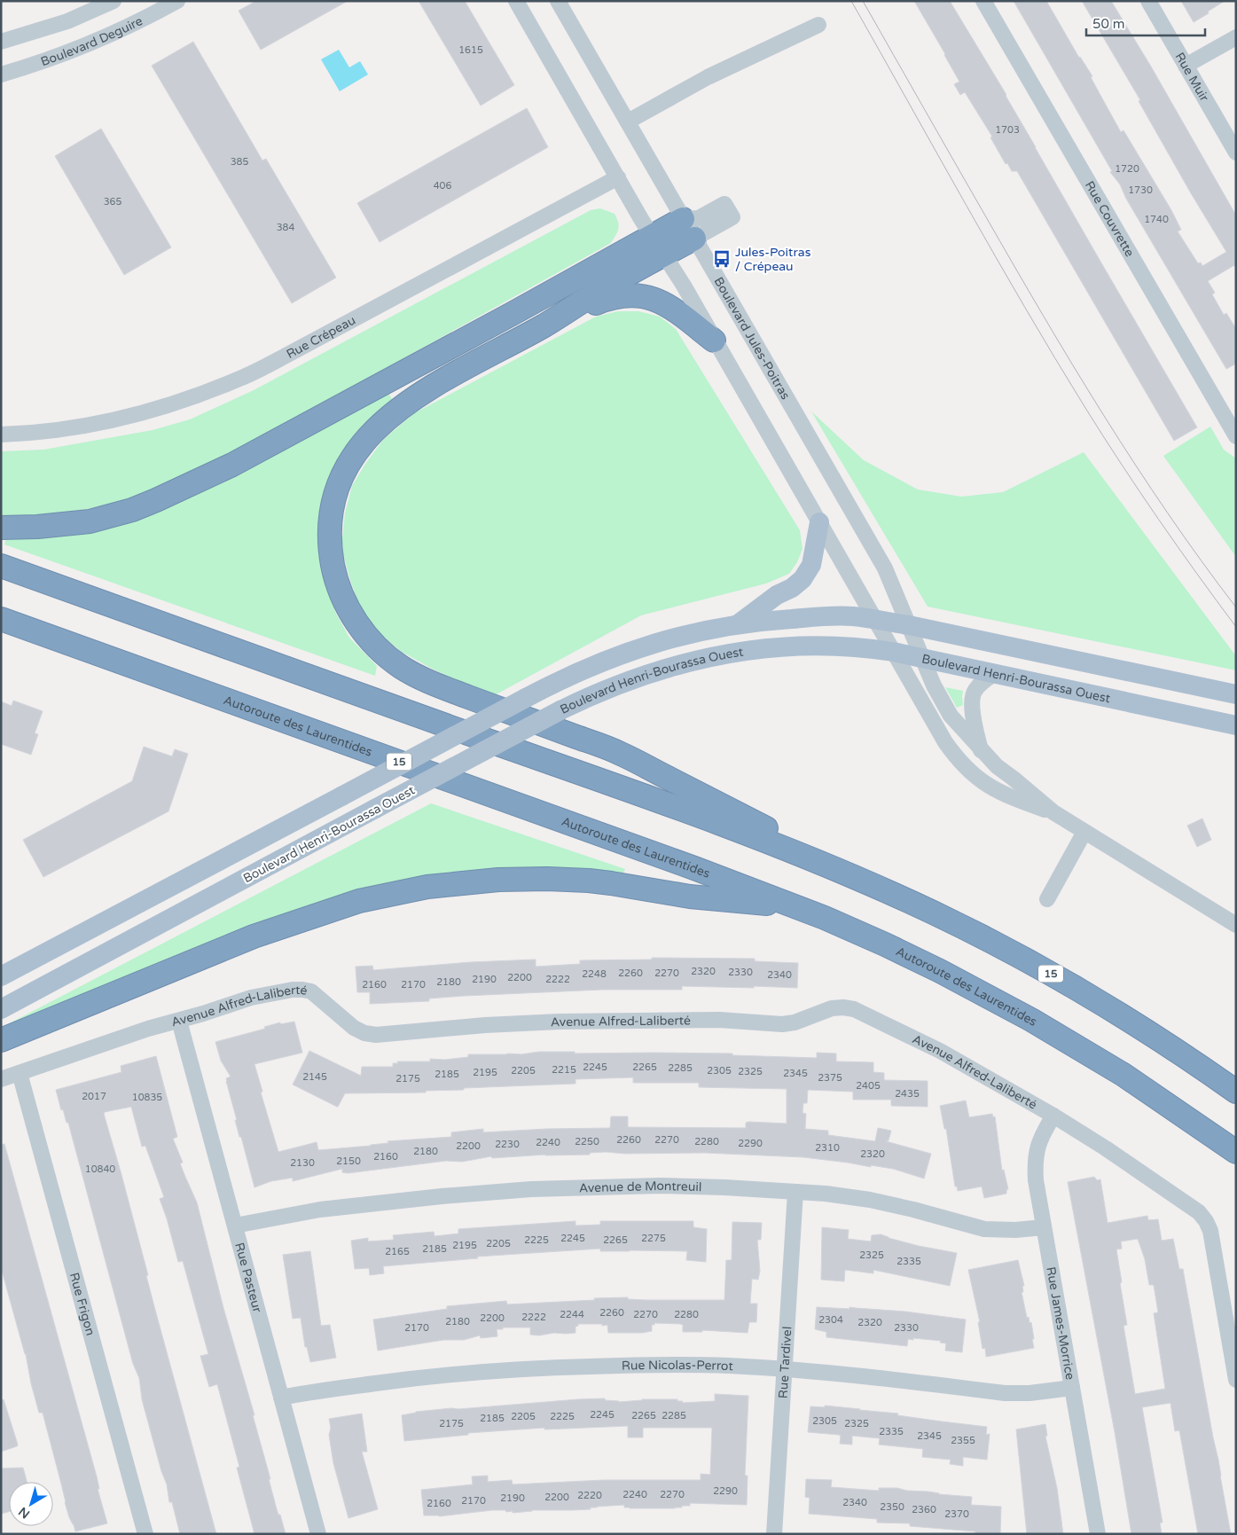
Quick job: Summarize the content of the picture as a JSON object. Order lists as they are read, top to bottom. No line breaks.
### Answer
{"streets":{"highway":["Autoroute des Laurentides","15"],"main road":["Boulevard Henri-Bourassa Ouest"],"street":["Boulevard Deguire","Rue Muir","Rue Couvrette","Rue Crépeau","Boulevard Jules-Poitras","Avenue Alfred-Laliberté","Avenue de Montreuil","Rue Pasteur","Rue Frigon","Rue James-Morrice","Rue Tardivel","Rue Nicolas-Perrot"]},"crossings":[["Boulevard Jules-Poitras","Boulevard Henri-Bourassa Ouest"],["Avenue Alfred-Laliberté","Rue Pasteur"],["Avenue Alfred-Laliberté","Rue Frigon"],["Avenue Alfred-Laliberté","Rue James-Morrice"],["Avenue de Montreuil","Rue Pasteur"],["Avenue de Montreuil","Rue James-Morrice"],["Avenue de Montreuil","Rue Tardivel"],["Rue Pasteur","Rue Nicolas-Perrot"],["Rue James-Morrice","Rue Nicolas-Perrot"],["Rue Tardivel","Rue Nicolas-Perrot"]],"places":{"bus stop":["Jules-Poitras / Crépeau"]},"house_numbers":["1615","1703","385","1720","406","1730","365","1740","384","2320","2330","2260","2270","2248","2340","2200","2190","2222","2180","2160","2170","2245","2265","2285","2215","2205","2305","2325","2195","2345","2185","2145","2375","2175","2405","2435","2017","10835","2260","2270","2250","2280","2240","2290","2230","2200","2310","2180","2320","2160","2150","2130","10840","2245","2275","2225","2265","2205","2195","2185","2165","2325","2335","2260","2244","2270","2280","2222","2200","2304","2180","2320","2170","2330","2245","2265","2285","2205","2225","2185","2305","2175","2325","2335","2345","2355","2290","2240","2270","2220","2200","2190","2170","2340","2160","2350","2360","2370"],"scale_bar":"50 m","north":"bottom left"}
